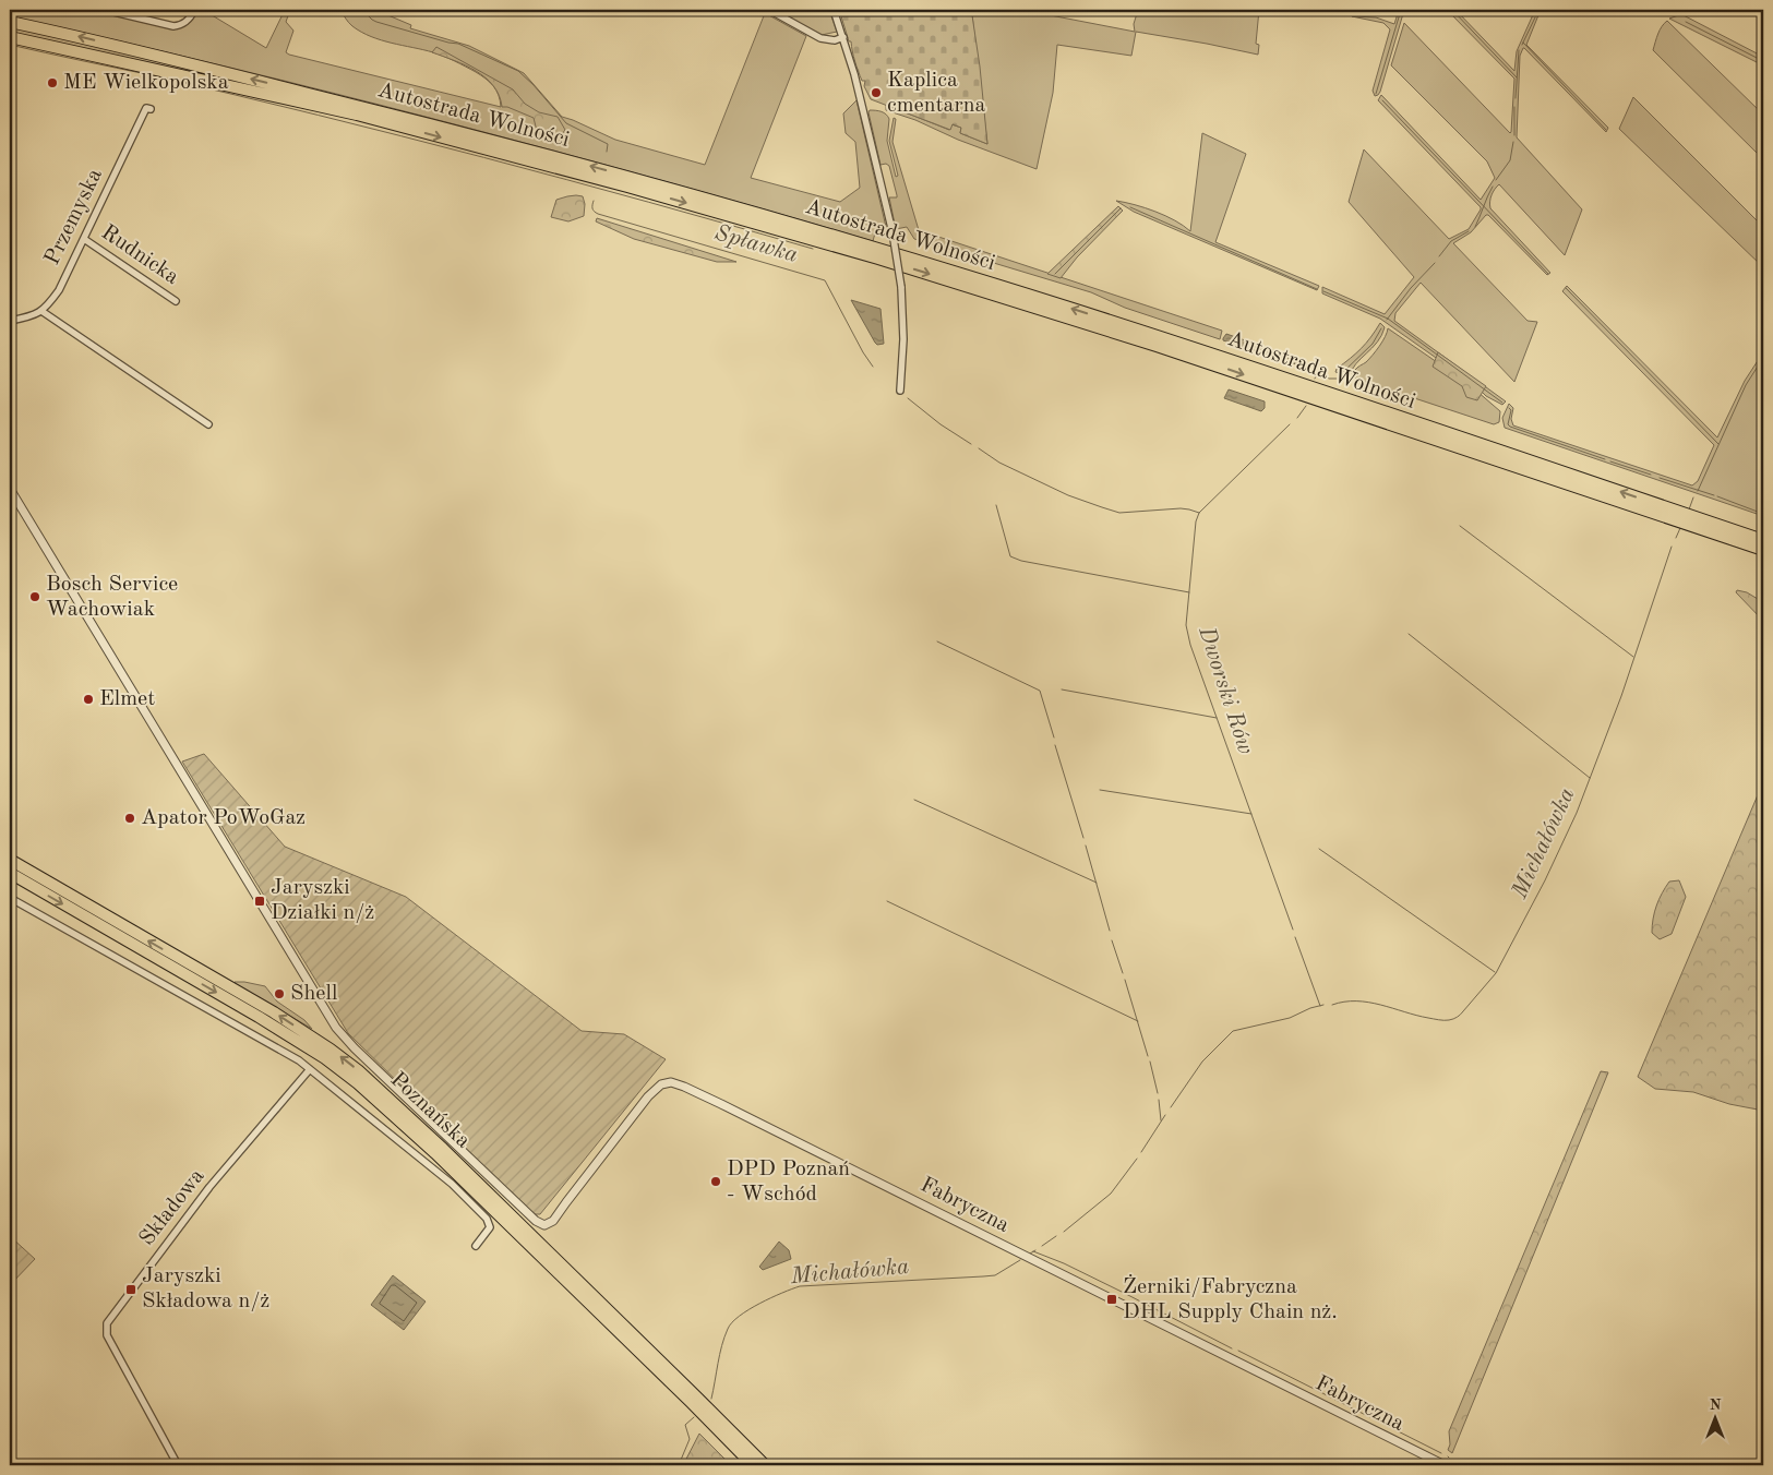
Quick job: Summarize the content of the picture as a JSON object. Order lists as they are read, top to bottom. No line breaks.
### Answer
{"streets":{"highway":["Autostrada Wolności","Poznańska"],"street":["Przemyska","Rudnicka","Fabryczna","Składowa"]},"crossings":[["Przemyska","Rudnicka"]],"water":["Spławka","Dworski Rów","Michałówka"],"places":{"other":["ME Wielkopolska","Kaplica cmentarna","Bosch Service Wachowiak","Elmet","Apator PoWoGaz","Shell","DPD Poznań - Wschód"],"transit":["Jaryszki Działki n/ż","Jaryszki Składowa n/ż","Żerniki/Fabryczna DHL Supply Chain nż."]},"north":"top"}
